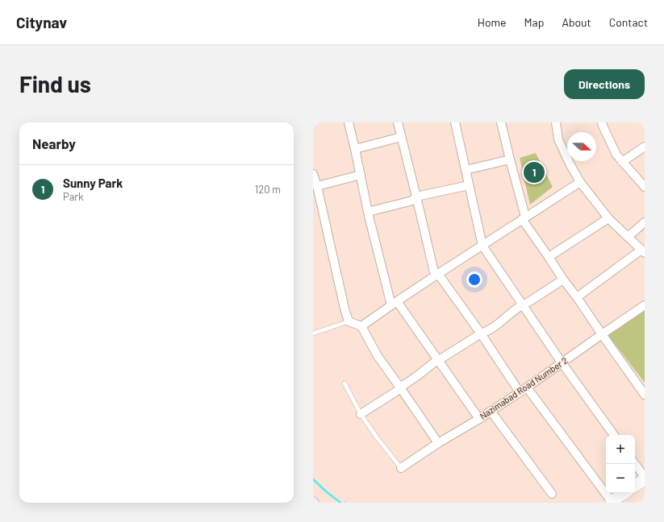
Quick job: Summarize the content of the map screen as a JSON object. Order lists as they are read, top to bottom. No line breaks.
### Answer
{"streets":{"street":["Nazimabad Road Number 2"]},"north":"right","page":{"header":"Citynav","nav":["Home","Map","About","Contact"],"buttons":"Directions","title":"Find us","heading":"Nearby","pins":"1","list":[{"mark":"1","name":"Sunny Park","note":"Park","value":"120 m"}],"map_buttons":["+","−"]}}
